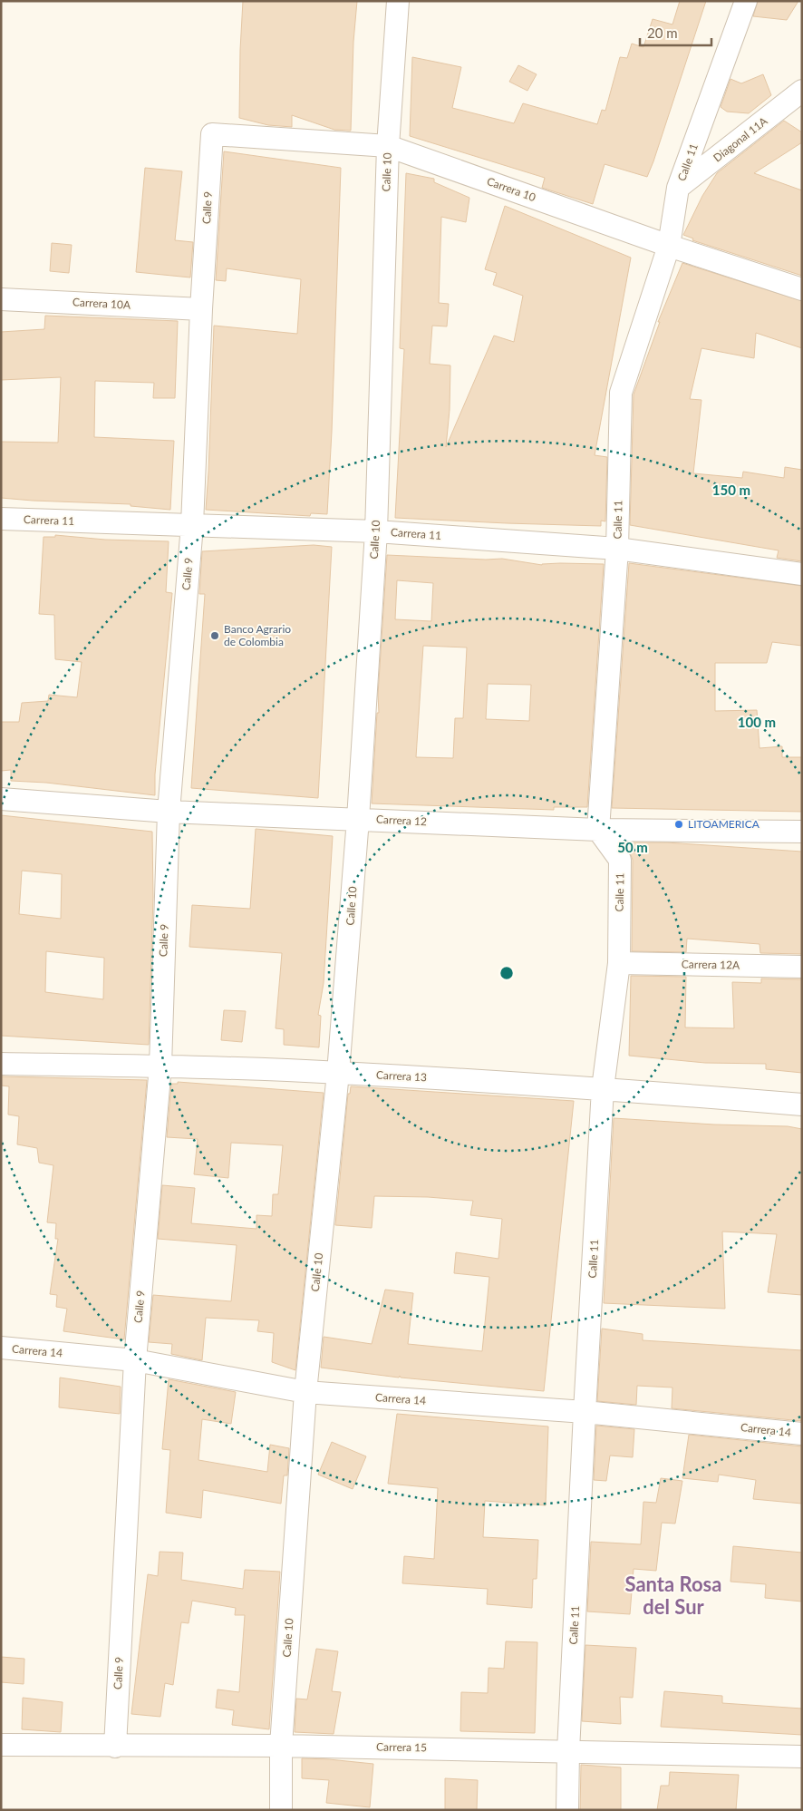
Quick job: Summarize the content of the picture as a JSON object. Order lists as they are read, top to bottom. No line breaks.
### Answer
{"streets":{"street":["Diagonal 11A","Calle 11","Calle 10","Carrera 10","Calle 9","Carrera 10A","Carrera 11","Carrera 12","Carrera 12A","Carrera 13","Carrera 14","Carrera 15"]},"crossings":[["Diagonal 11A","Calle 11"],["Calle 11","Carrera 10"],["Calle 11","Carrera 11"],["Calle 11","Carrera 12"],["Calle 11","Carrera 12A"],["Calle 11","Carrera 13"],["Calle 11","Carrera 14"],["Calle 11","Carrera 15"],["Calle 10","Carrera 10"],["Calle 10","Carrera 11"],["Calle 10","Carrera 12"],["Calle 10","Carrera 13"],["Calle 10","Carrera 14"],["Calle 10","Carrera 15"],["Carrera 10","Calle 9"],["Calle 9","Carrera 10A"],["Calle 9","Carrera 11"],["Calle 9","Carrera 12"],["Calle 9","Carrera 13"],["Calle 9","Carrera 14"],["Calle 9","Carrera 15"]],"districts":["Santa Rosa del Sur"],"places":["Banco Agrario de Colombia","LITOAMERICA"],"scale_bar":"20 m","rings":["150 m","100 m","50 m"]}
